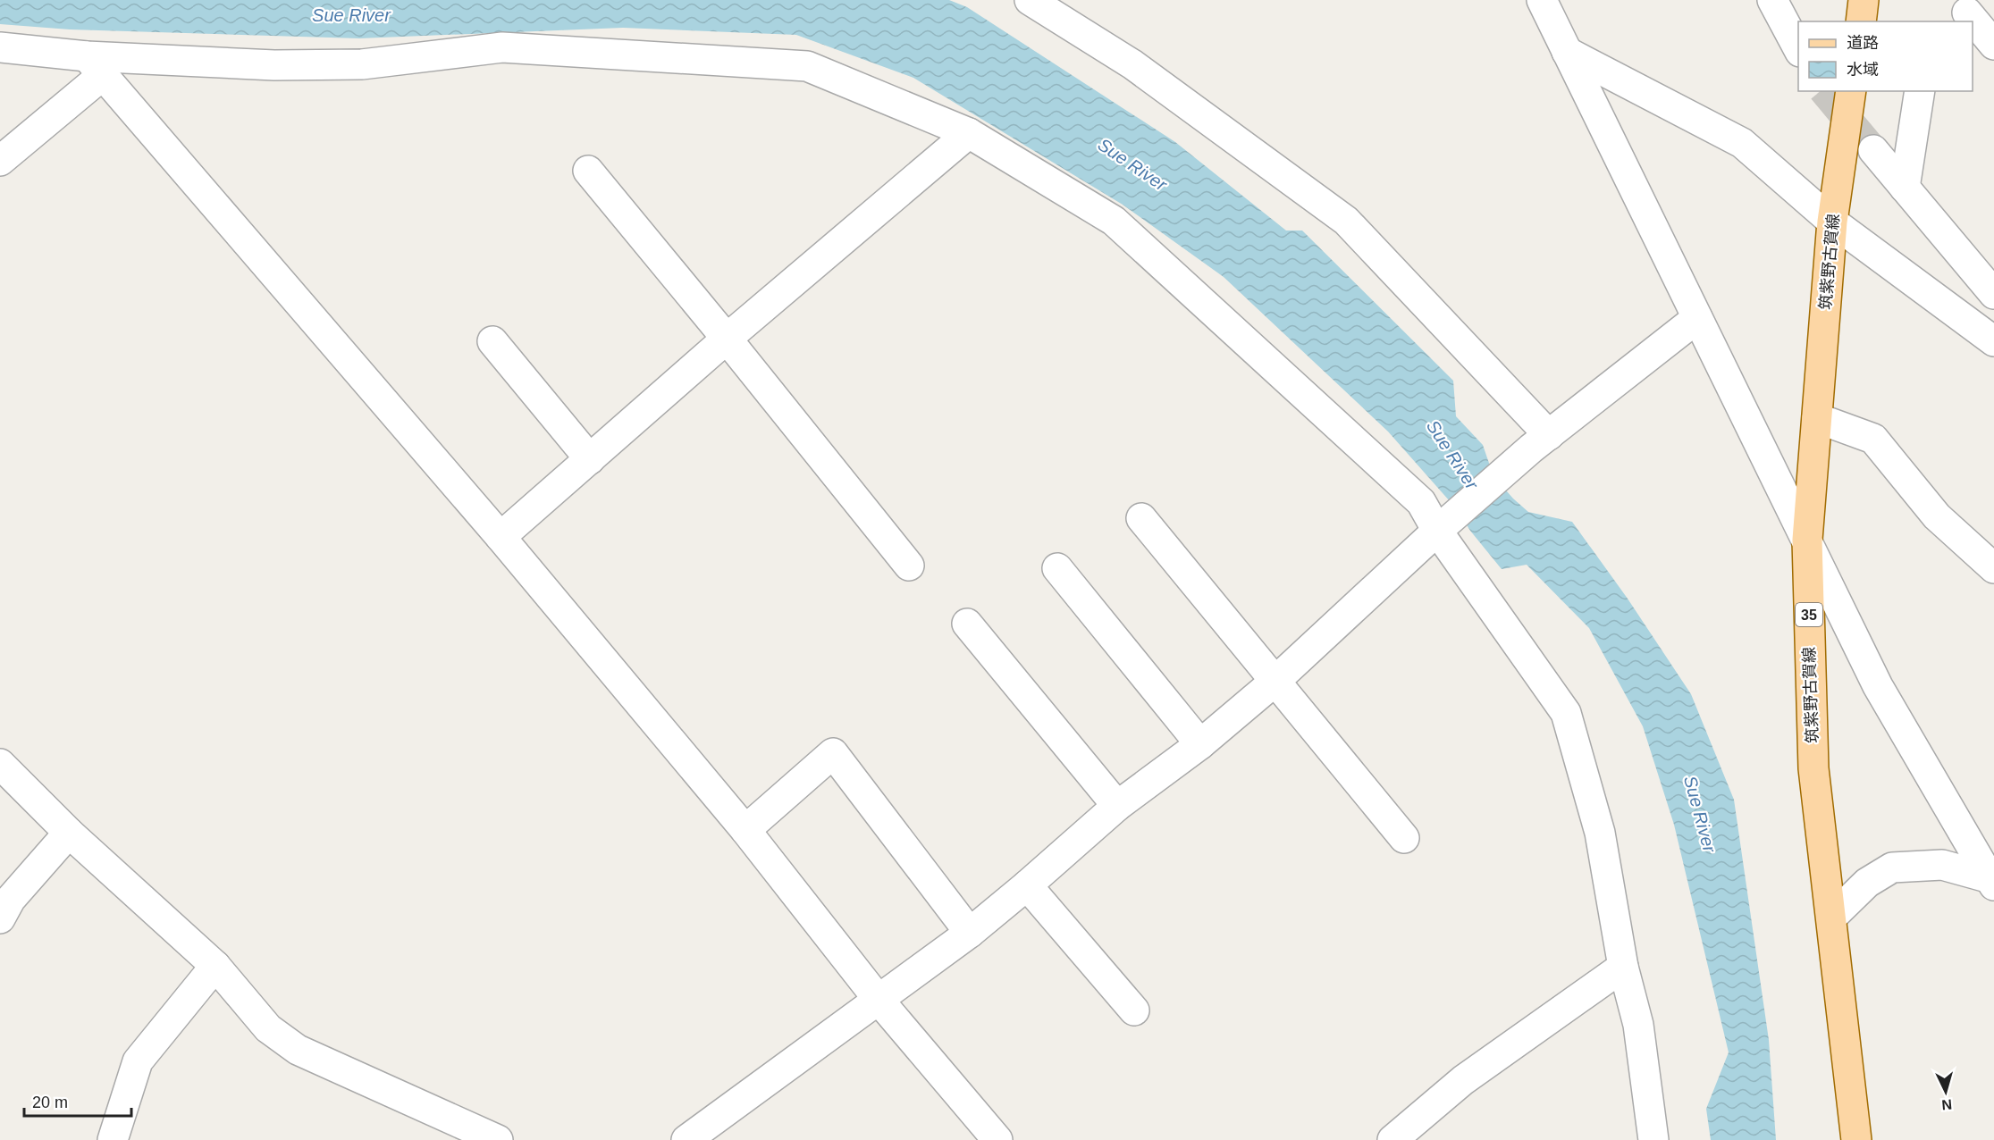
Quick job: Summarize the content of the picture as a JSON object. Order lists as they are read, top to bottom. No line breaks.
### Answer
{"streets":{"main road":["筑紫野古賀線","35"]},"water":["Sue River"],"legend":["道路","水域"],"scale_bar":"20 m","north":"bottom"}
